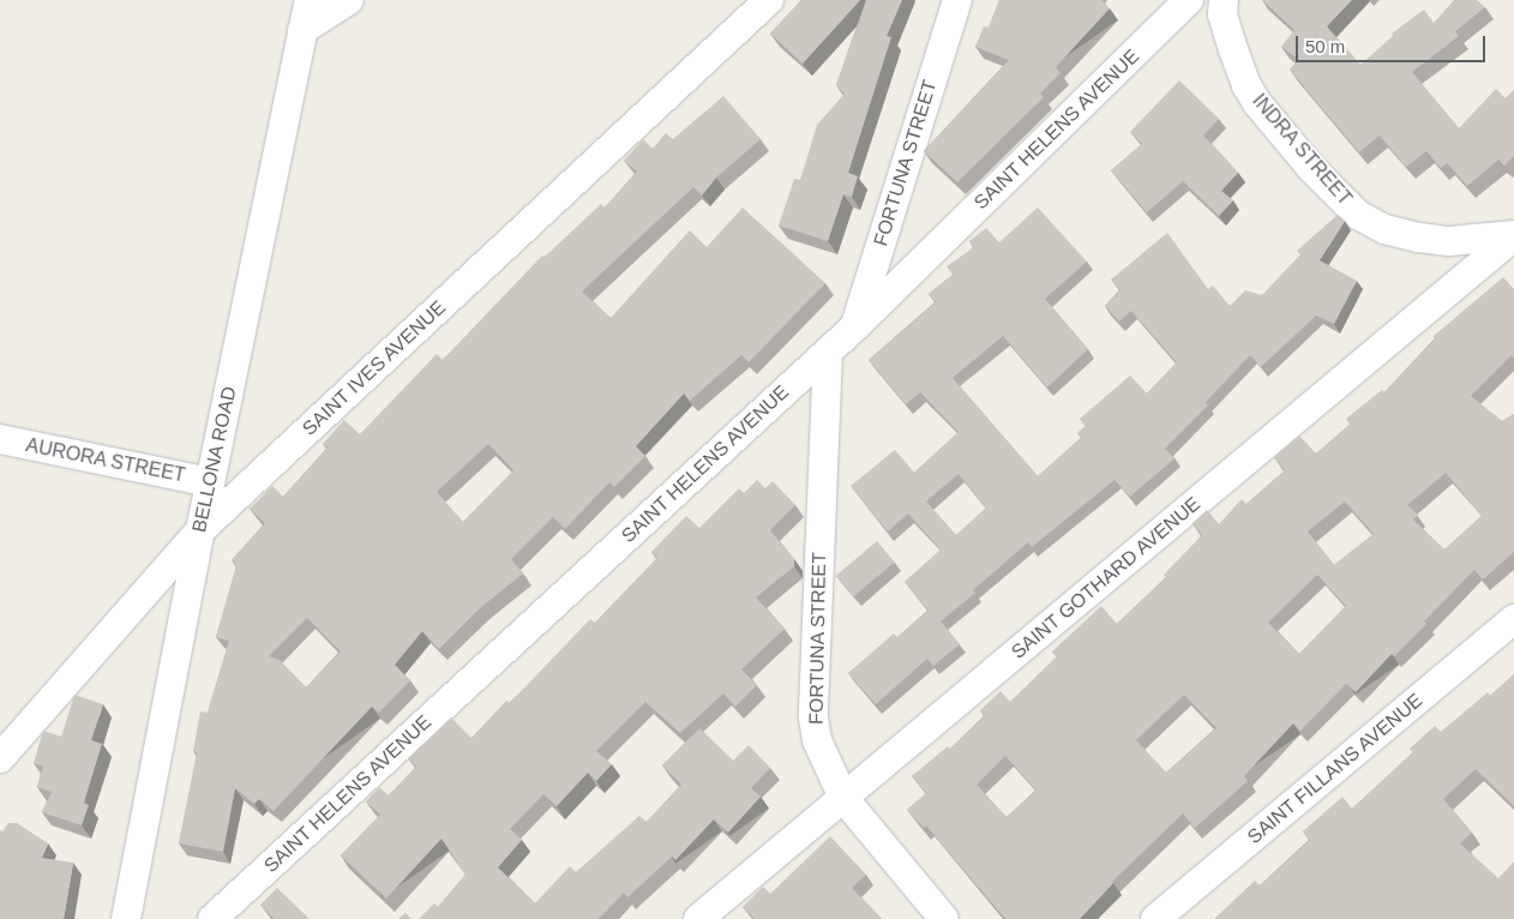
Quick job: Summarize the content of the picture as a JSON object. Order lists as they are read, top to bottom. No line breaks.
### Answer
{"streets":{"street":["SAINT HELENS AVENUE","INDRA STREET","FORTUNA STREET","SAINT IVES AVENUE","BELLONA ROAD","AURORA STREET","SAINT GOTHARD AVENUE","SAINT FILLANS AVENUE"]},"crossings":[["SAINT HELENS AVENUE","FORTUNA STREET"],["INDRA STREET","SAINT GOTHARD AVENUE"],["FORTUNA STREET","SAINT GOTHARD AVENUE"],["SAINT IVES AVENUE","BELLONA ROAD"],["BELLONA ROAD","AURORA STREET"]],"scale_bar":"50 m"}
